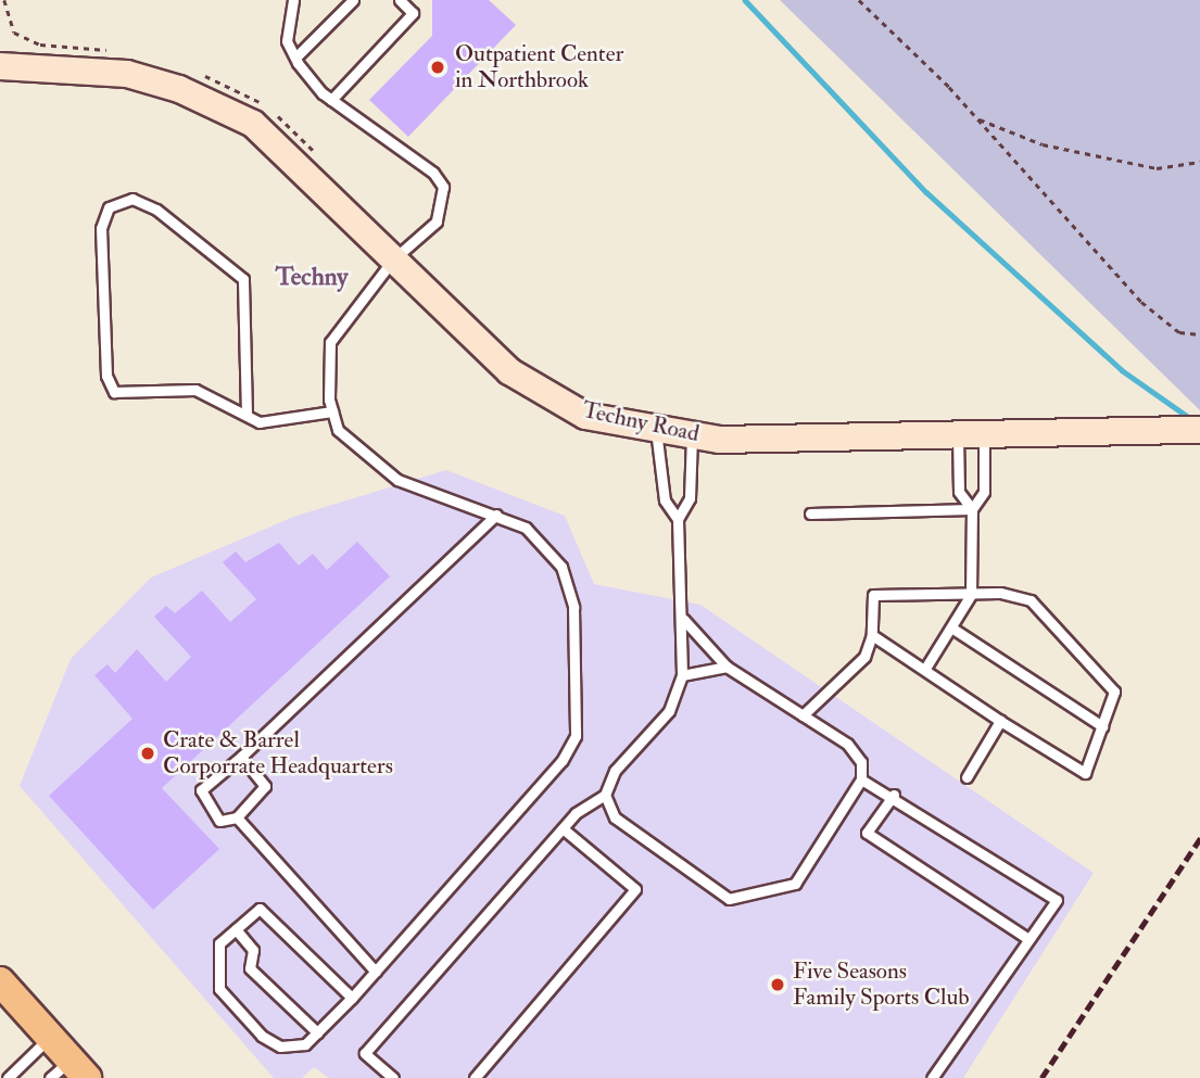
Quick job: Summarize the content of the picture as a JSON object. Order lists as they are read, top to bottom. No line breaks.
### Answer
{"streets":{"main road":["Techny Road"]},"districts":["Techny"],"places":["Outpatient Center in Northbrook","Crate & Barrel Corporrate Headquarters","Five Seasons Family Sports Club"]}
